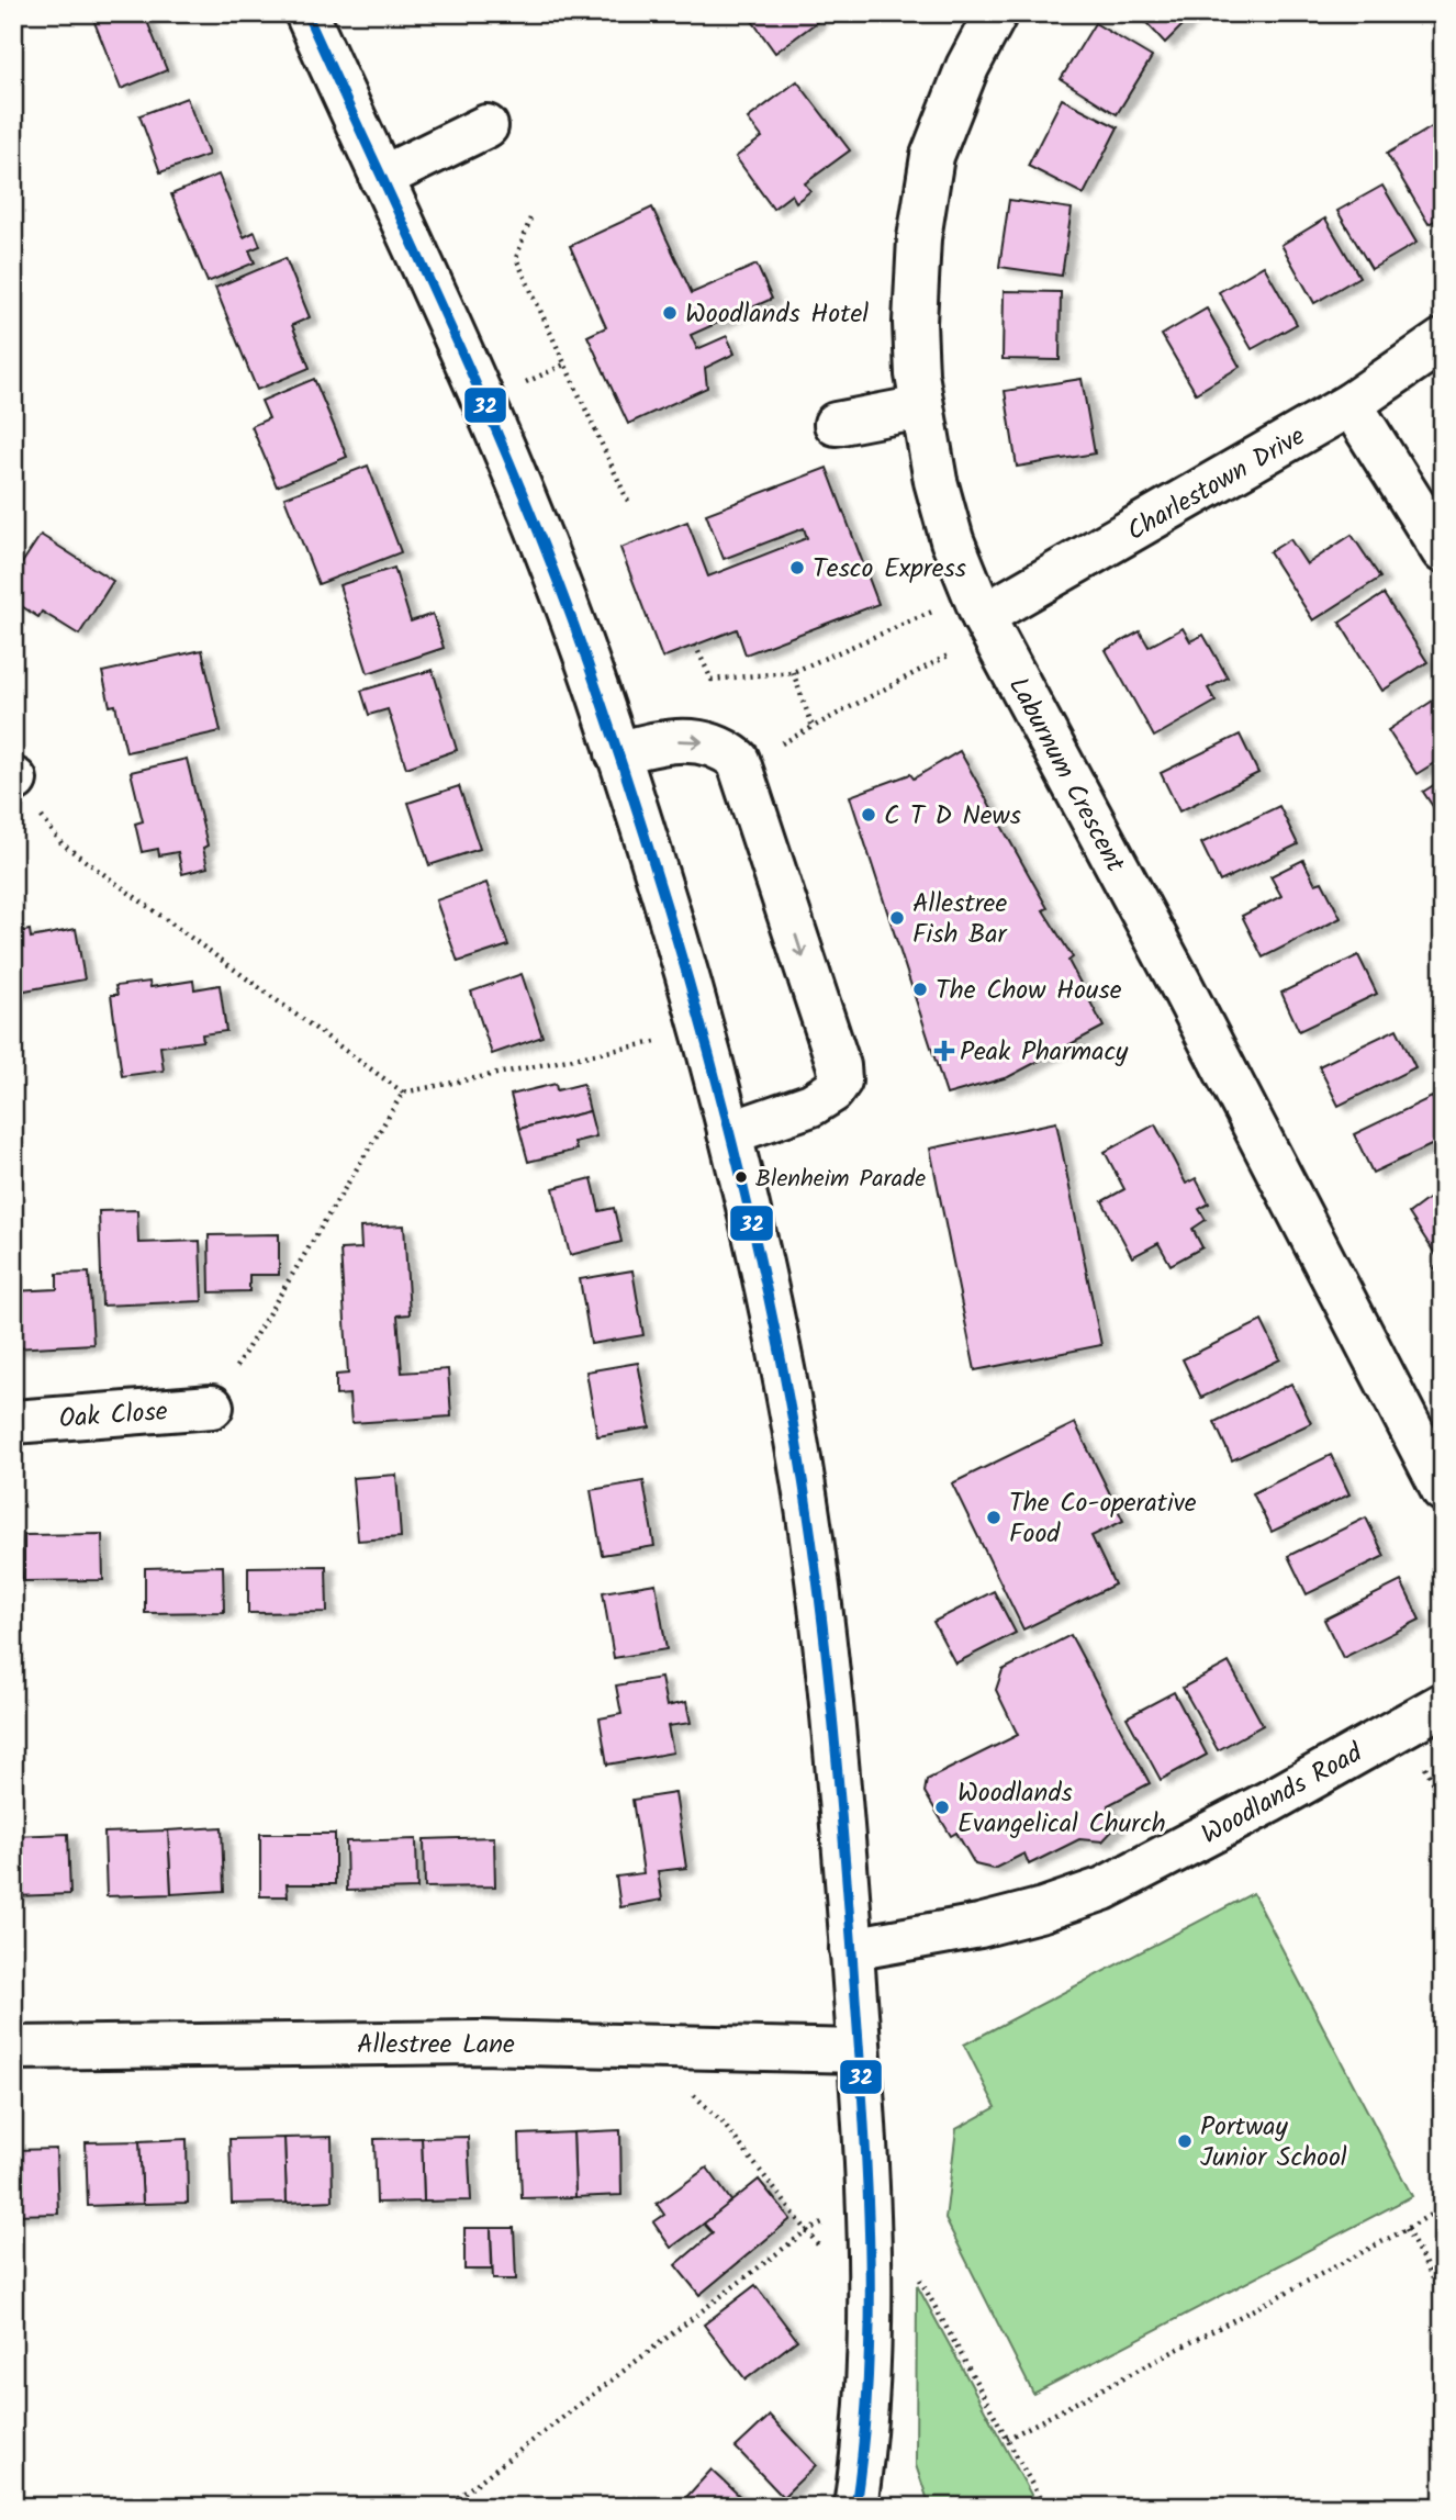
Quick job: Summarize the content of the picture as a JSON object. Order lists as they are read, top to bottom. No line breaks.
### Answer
{"streets":{"street":["Charlestown Drive","Laburnum Crescent","Oak Close","Woodlands Road","Allestree Lane"]},"crossings":[["Charlestown Drive","Laburnum Crescent"]],"places":{"other":["Woodlands Hotel","Tesco Express","C T D News","Allestree Fish Bar","The Chow House","Blenheim Parade","The Co-operative Food","Woodlands Evangelical Church","Portway Junior School"],"health":["Peak Pharmacy"]},"lines":["transit line 32"]}
